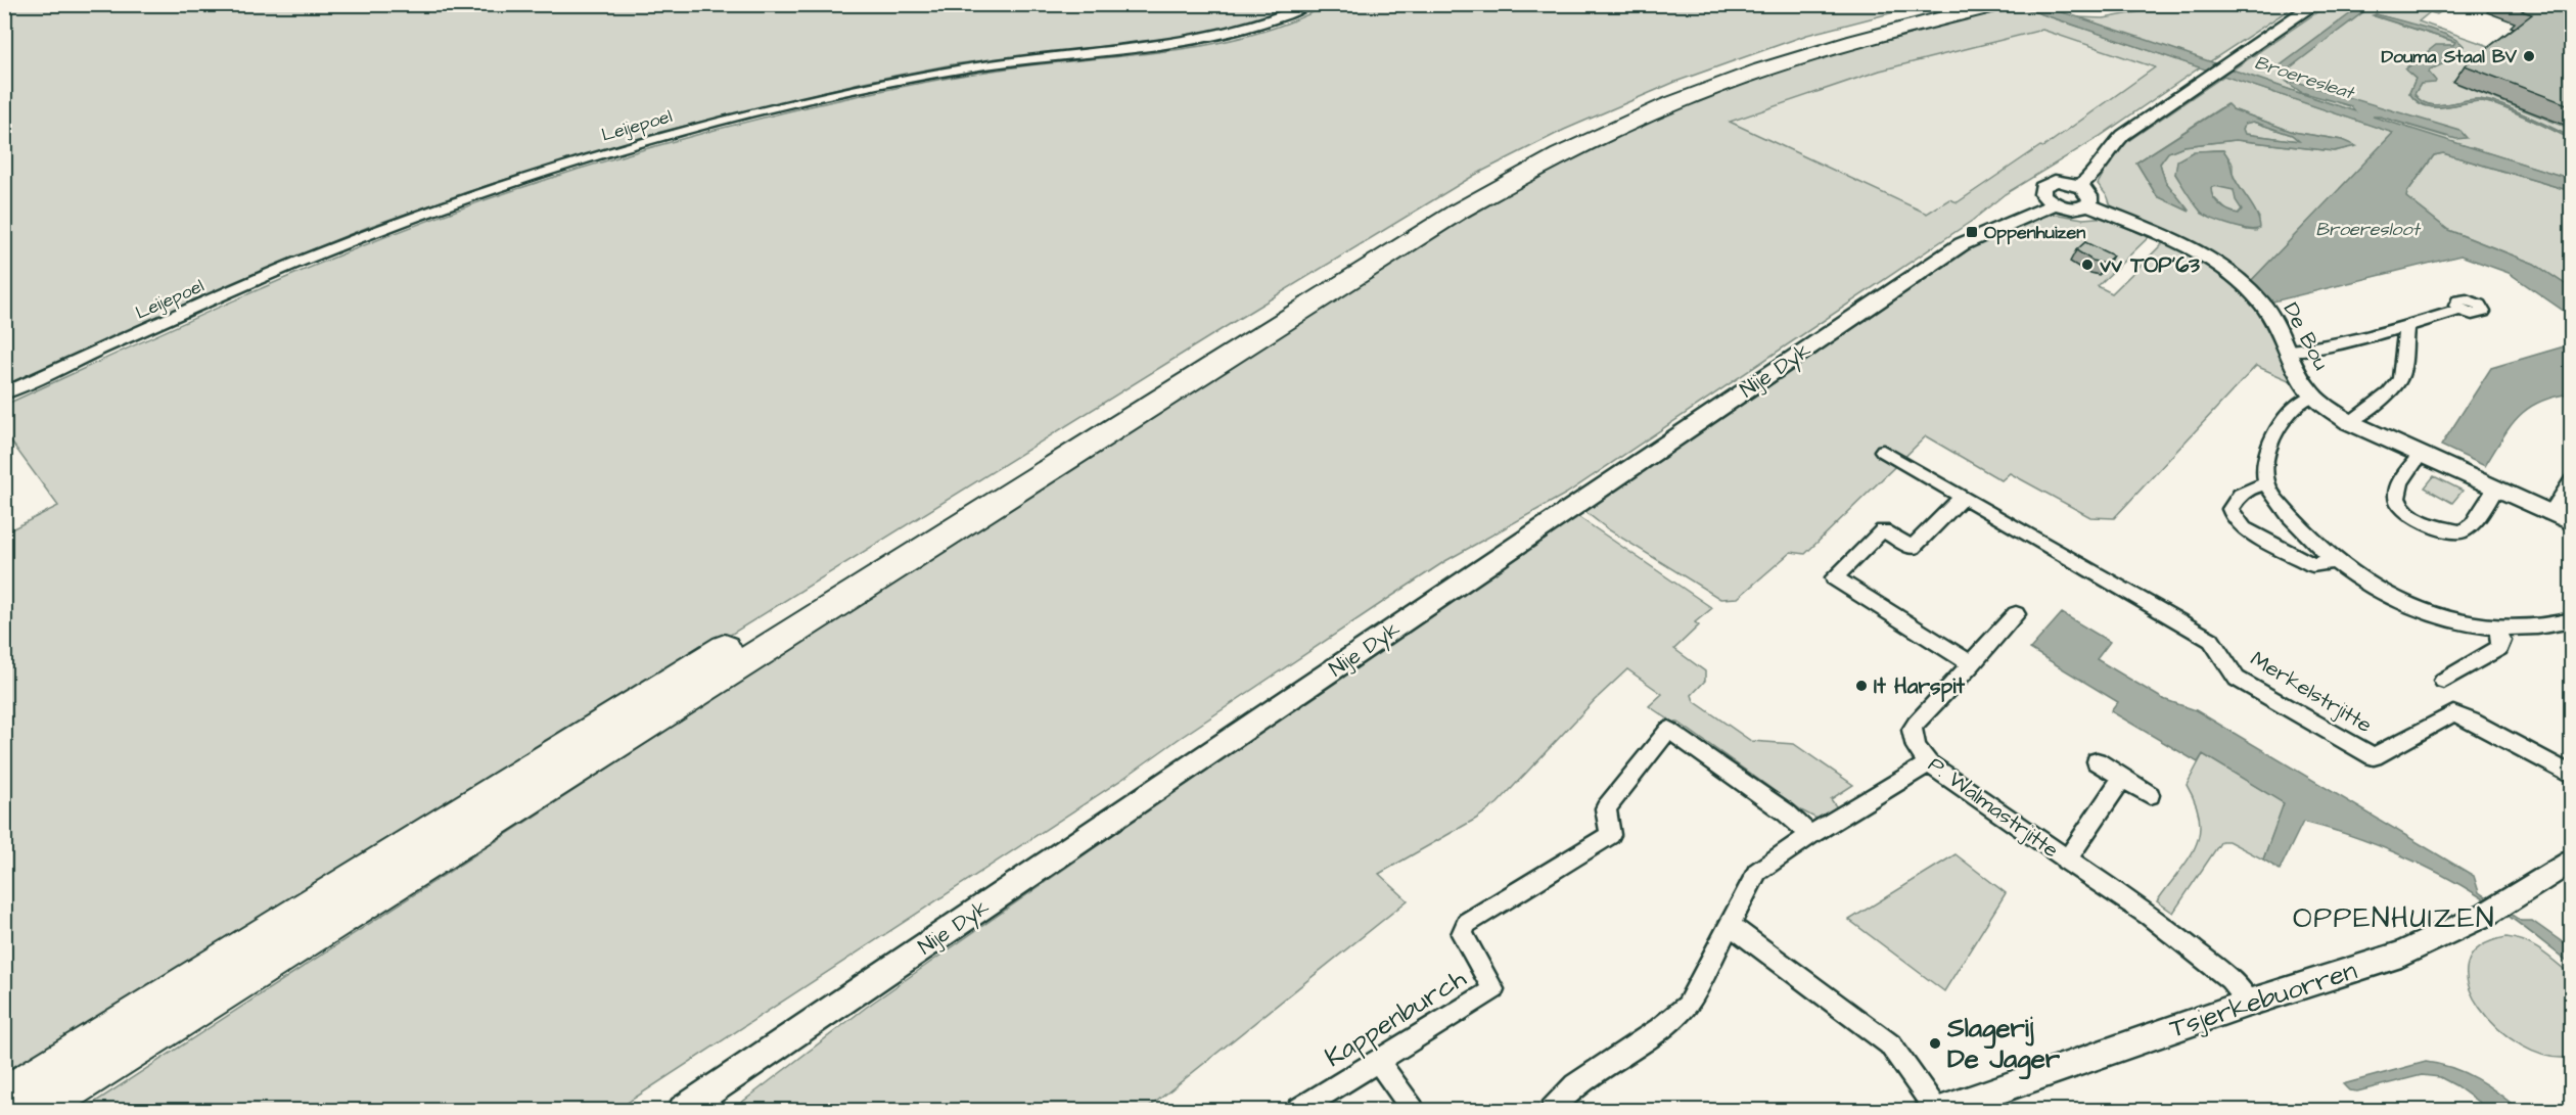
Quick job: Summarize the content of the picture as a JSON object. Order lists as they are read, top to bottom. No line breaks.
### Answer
{"streets":{"street":["Leijepoel","De Bou","Nije Dyk","Merkelstrjitte","P. Walmastrjitte","Tsjerkebuorren","Kappenburch"]},"crossings":[["P. Walmastrjitte","Tsjerkebuorren"]],"districts":["OPPENHUIZEN"],"water":["Broeresleat","Broeresloot"],"places":{"other":["Douma Staal BV","vv TOP'63","It Harspit","Slagerij De Jager"],"transit":["Oppenhuizen"]}}
